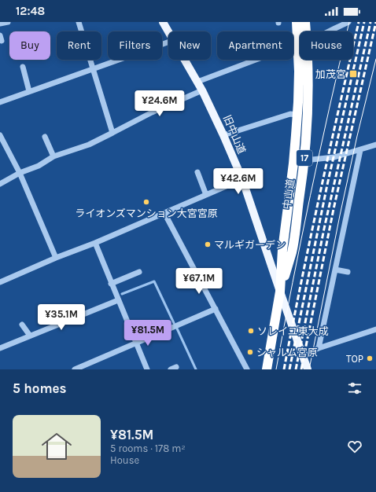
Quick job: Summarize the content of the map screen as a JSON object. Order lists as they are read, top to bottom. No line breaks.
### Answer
{"streets":{"highway":["17","中山道"],"main road":["旧中山道"]},"crossings":[["旧中山道","中山道"]],"places":{"transit":["加茂宮"],"other":["ライオンズマンション大宮宮原","マルギガーデン","ソレイユ東大成","シャルム宮原","TOP"]},"page":{"status":"12:48","chip":["Buy","Rent","Filters","New","Apartment","House"],"price":["¥24.6M","¥42.6M","¥67.1M","¥35.1M","¥81.5M"],"heading":"5 homes","list":[{"name":"¥81.5M","note":"5 rooms · 178 m² · House"}]}}
